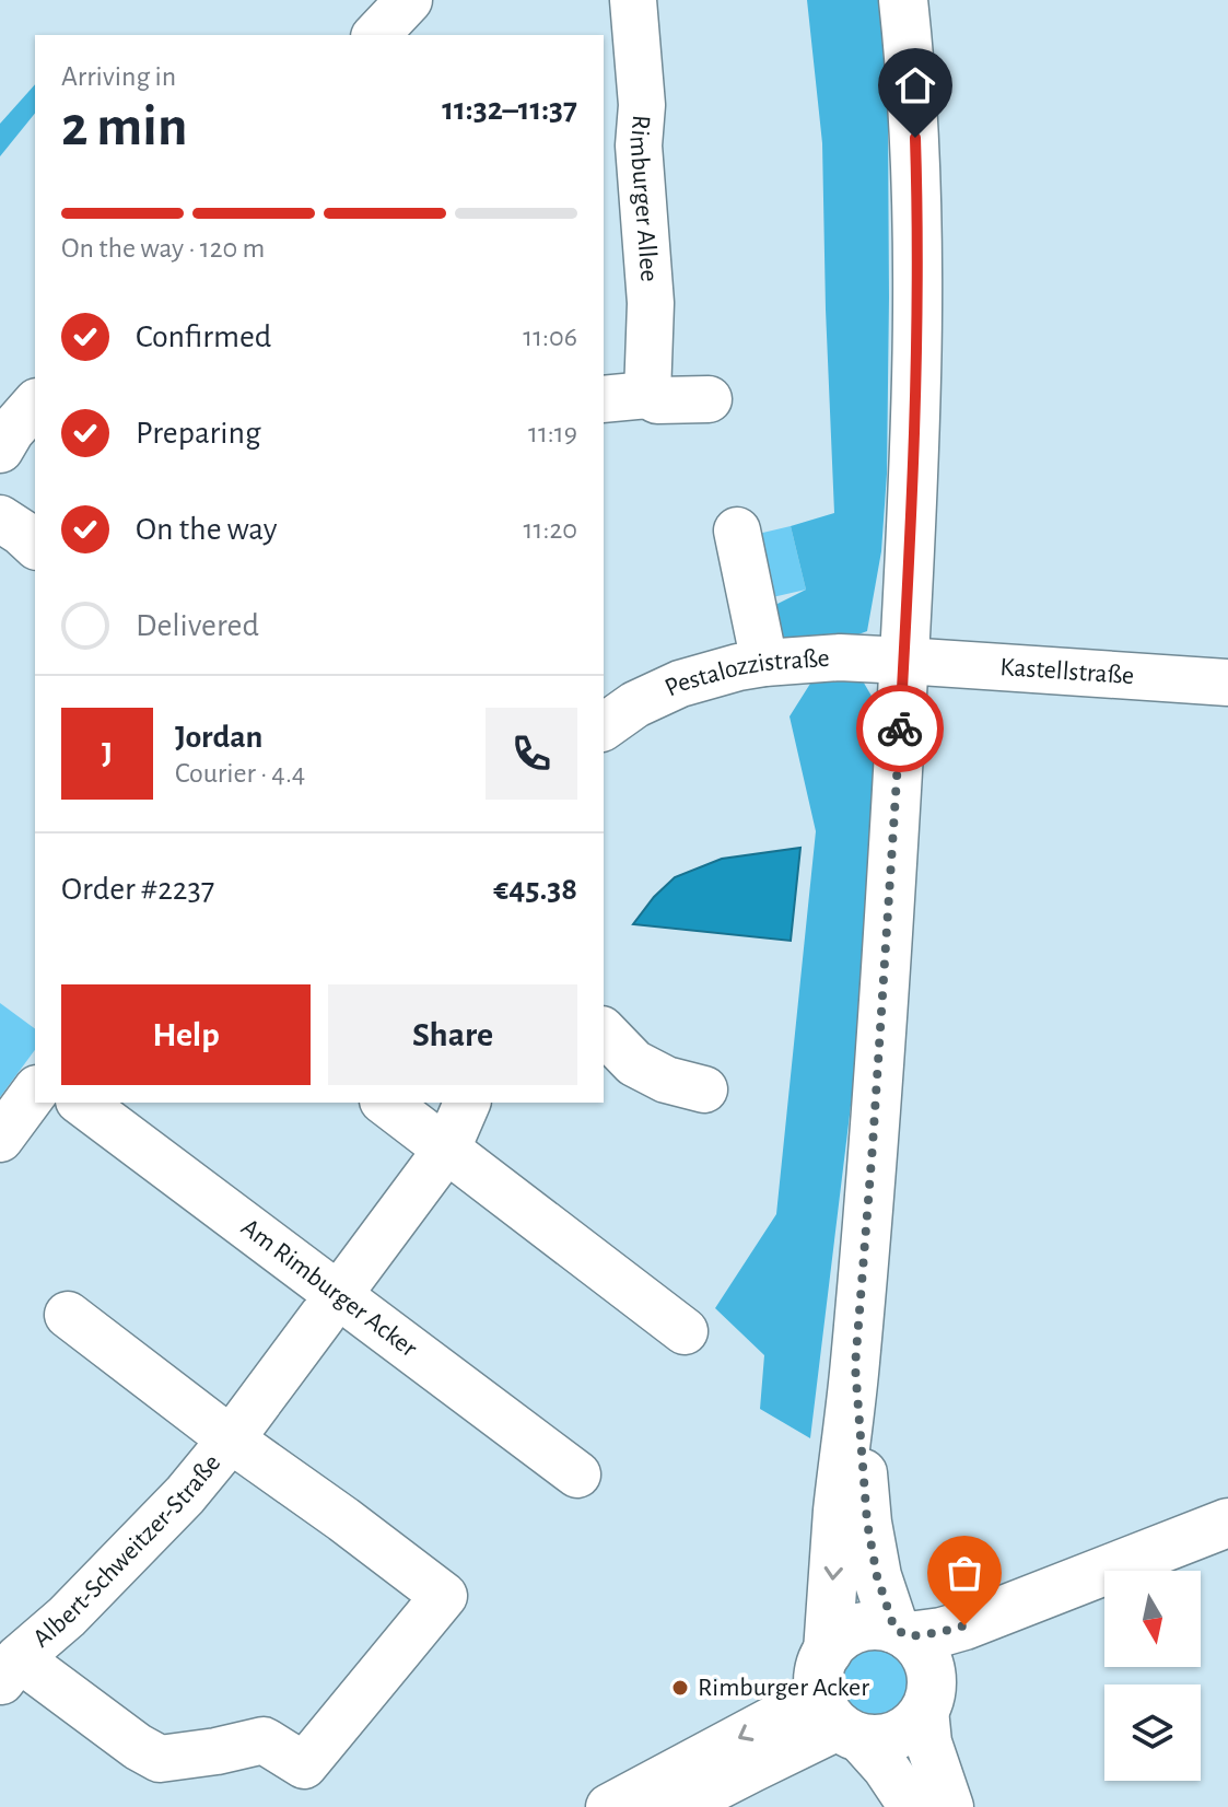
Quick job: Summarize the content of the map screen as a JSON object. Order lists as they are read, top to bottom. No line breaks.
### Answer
{"streets":{"street":["Rimburger Allee","Kastellstraße","Pestalozzistraße","Am Rimburger Acker","Albert-Schweitzer-Straße"]},"crossings":[["Kastellstraße","Pestalozzistraße"]],"places":["Rimburger Acker"],"north":"bottom","page":{"heading":["2 min","Arriving in","11:32–11:37"],"panel":["Jordan","Courier · 4.4","Order #2237","€45.38"],"bar":"On the way · 120 m","list":[["Confirmed","11:06"],["Preparing","11:19"],["On the way","11:20"],"Delivered"],"round":"J","buttons":["Help","Share"]}}
